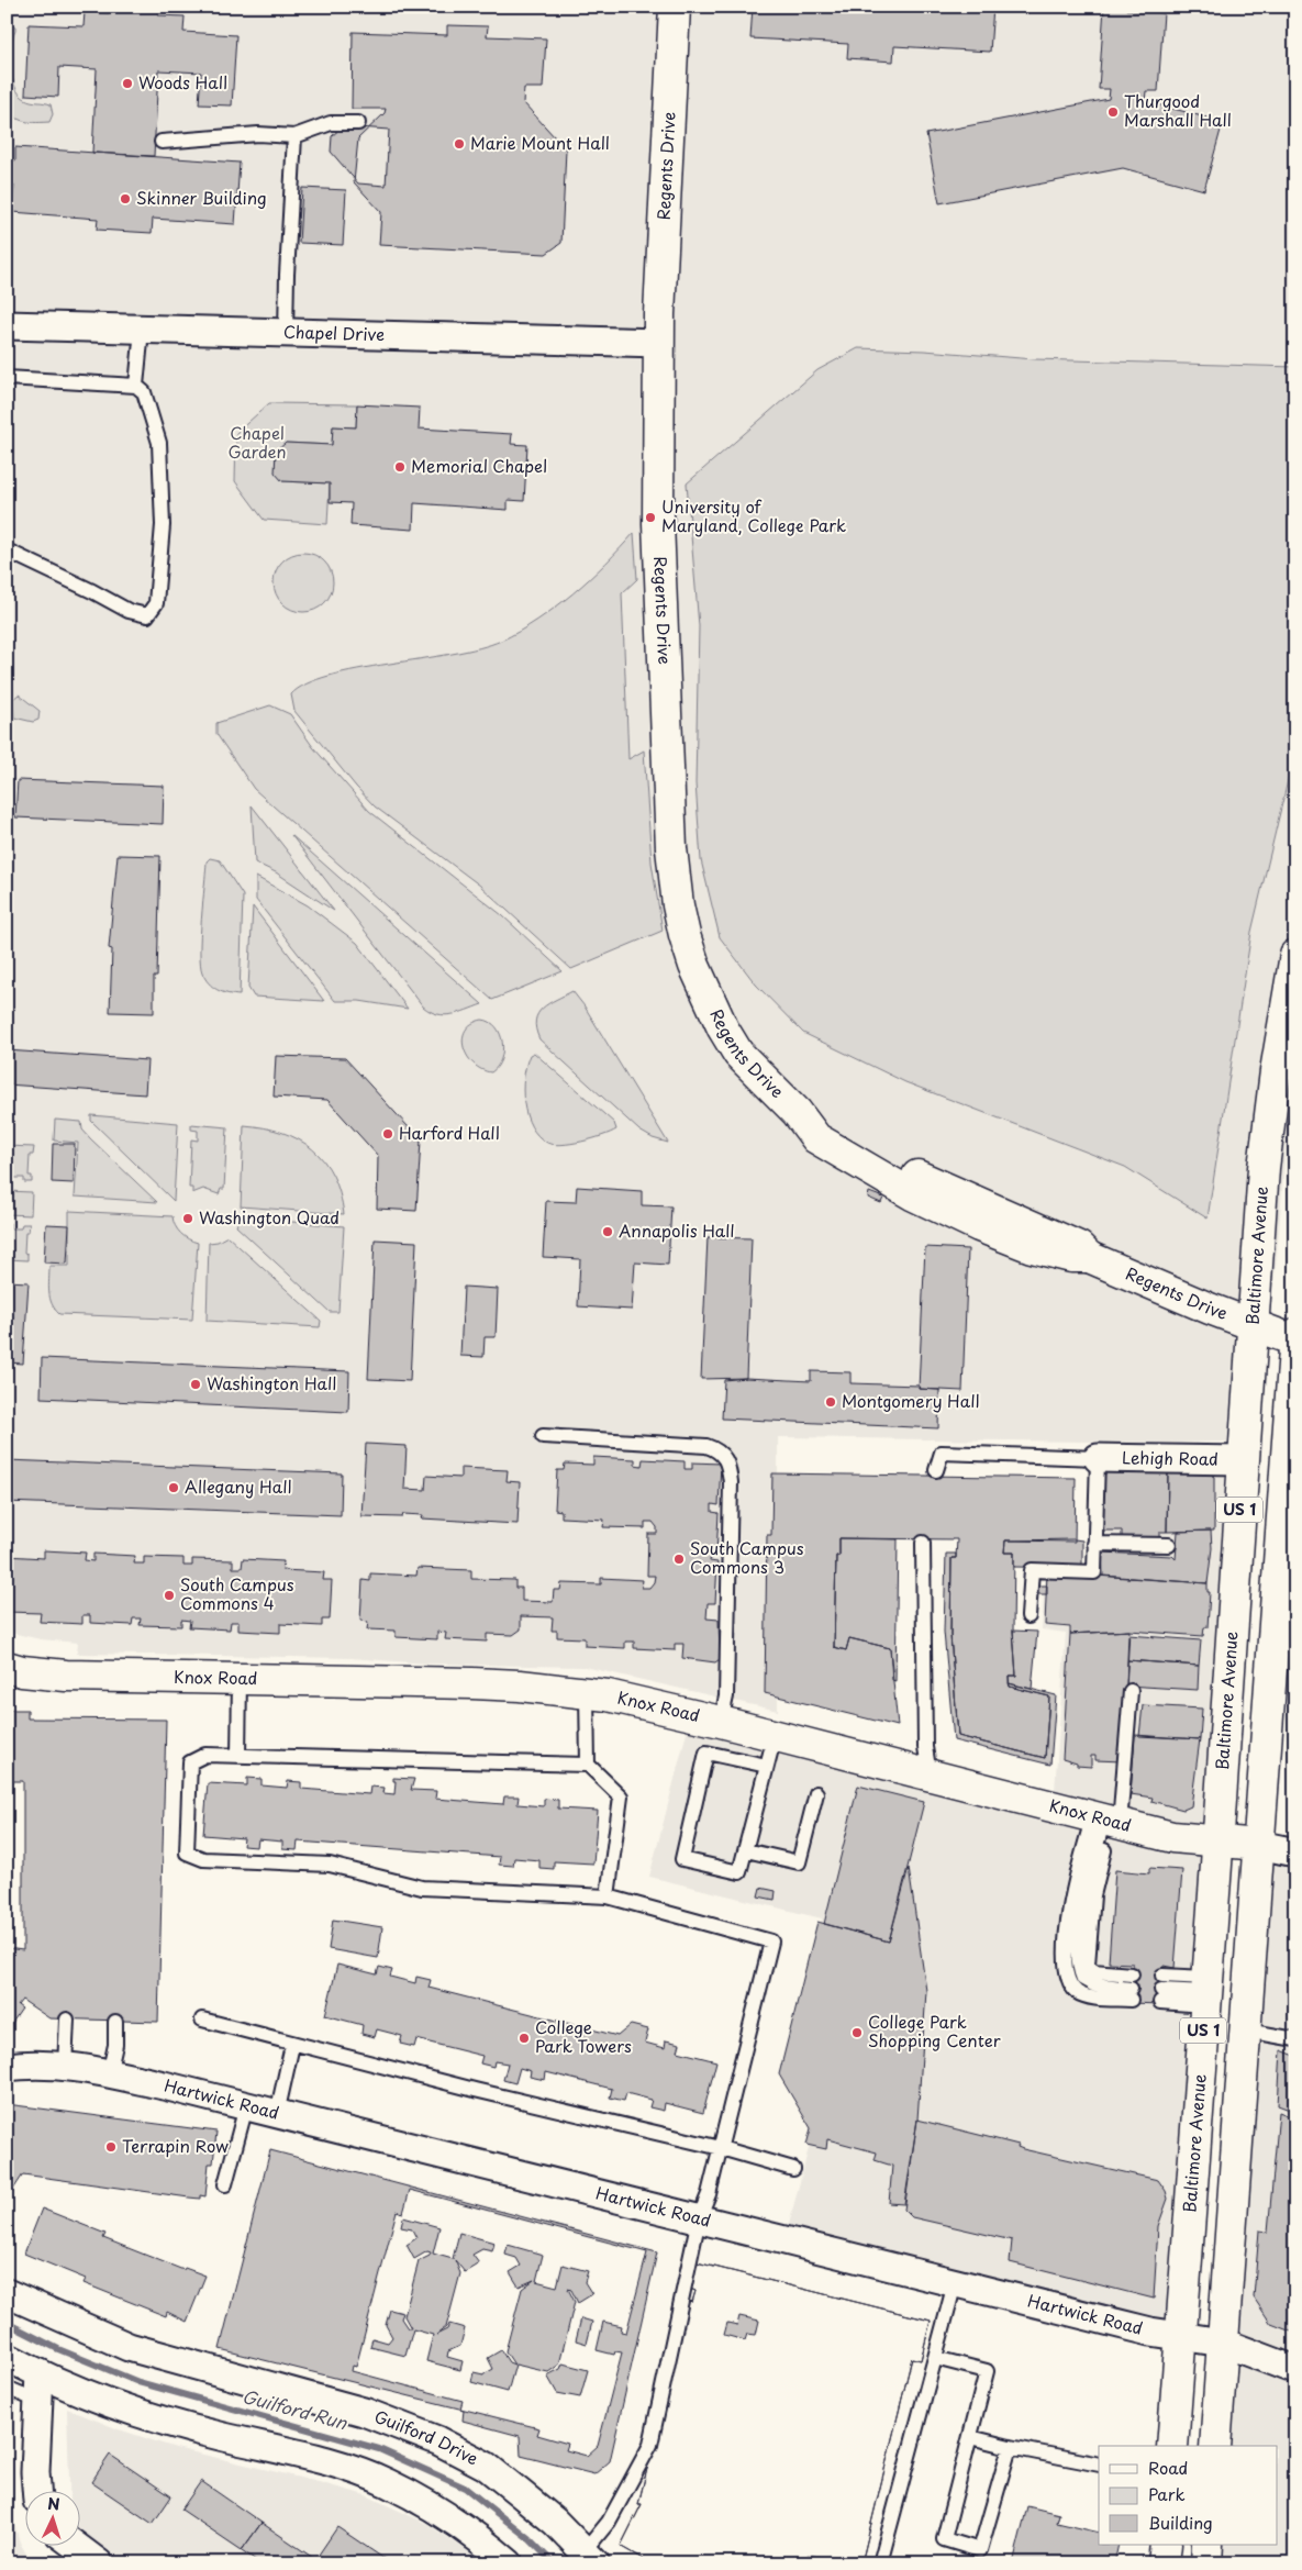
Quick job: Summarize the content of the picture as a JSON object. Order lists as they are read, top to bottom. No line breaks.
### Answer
{"streets":{"street":["Regents Drive","Chapel Drive","Baltimore Avenue","Lehigh Road","US 1","Knox Road","Hartwick Road","Guilford Drive"]},"crossings":[["Regents Drive","Chapel Drive"],["Regents Drive","Baltimore Avenue"],["Regents Drive","US 1"],["Baltimore Avenue","Lehigh Road"],["Baltimore Avenue","Knox Road"],["Baltimore Avenue","Hartwick Road"],["US 1","Knox Road"],["US 1","Hartwick Road"]],"water":["Guilford Run"],"parks":["Chapel Garden"],"places":["Woods Hall","Thurgood Marshall Hall","Marie Mount Hall","Skinner Building","Memorial Chapel","University of Maryland, College Park","Harford Hall","Washington Quad","Annapolis Hall","Washington Hall","Montgomery Hall","Allegany Hall","South Campus Commons 3","South Campus Commons 4","College Park Shopping Center","College Park Towers","Terrapin Row"],"legend":["Road","Park","Building"],"north":"top"}
